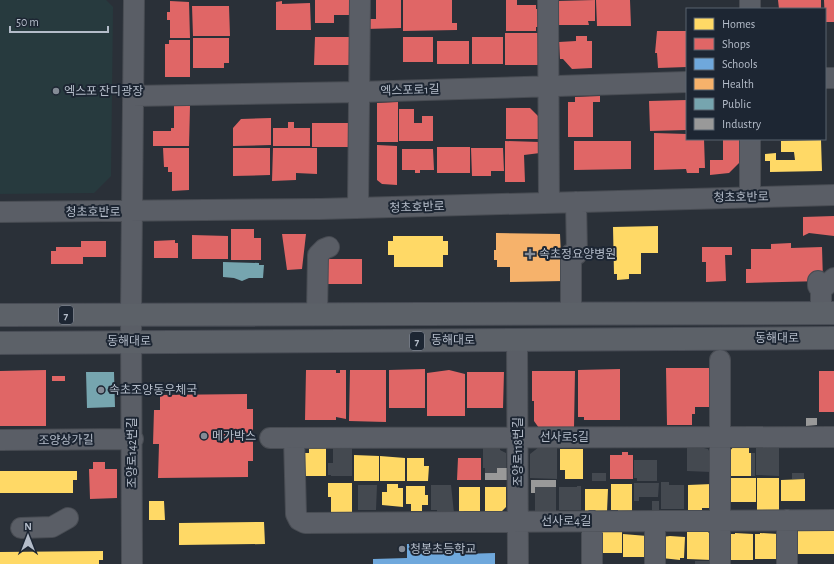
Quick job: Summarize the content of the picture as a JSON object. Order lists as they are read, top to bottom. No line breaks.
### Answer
{"streets":{"main road":["7","동해대로"],"street":["엑스포로1길","청초호반로","선사로5길","조양상가길","조양로118번길","조양로142번길","선사로4길"]},"crossings":[["엑스포로1길","조양로142번길"],["청초호반로","조양로142번길"],["동해대로","조양로118번길"],["동해대로","조양로142번길"],["선사로5길","조양로118번길"],["선사로5길","선사로4길"],["조양상가길","조양로142번길"],["조양로118번길","선사로4길"]],"places":{"other":["엑스포 잔디광장","속초조양동우체국","메가박스","청봉초등학교"],"health":["속초정요양병원"]},"legend":["Homes","Shops","Schools","Health","Public","Industry"],"scale_bar":"50 m","north":"top"}
